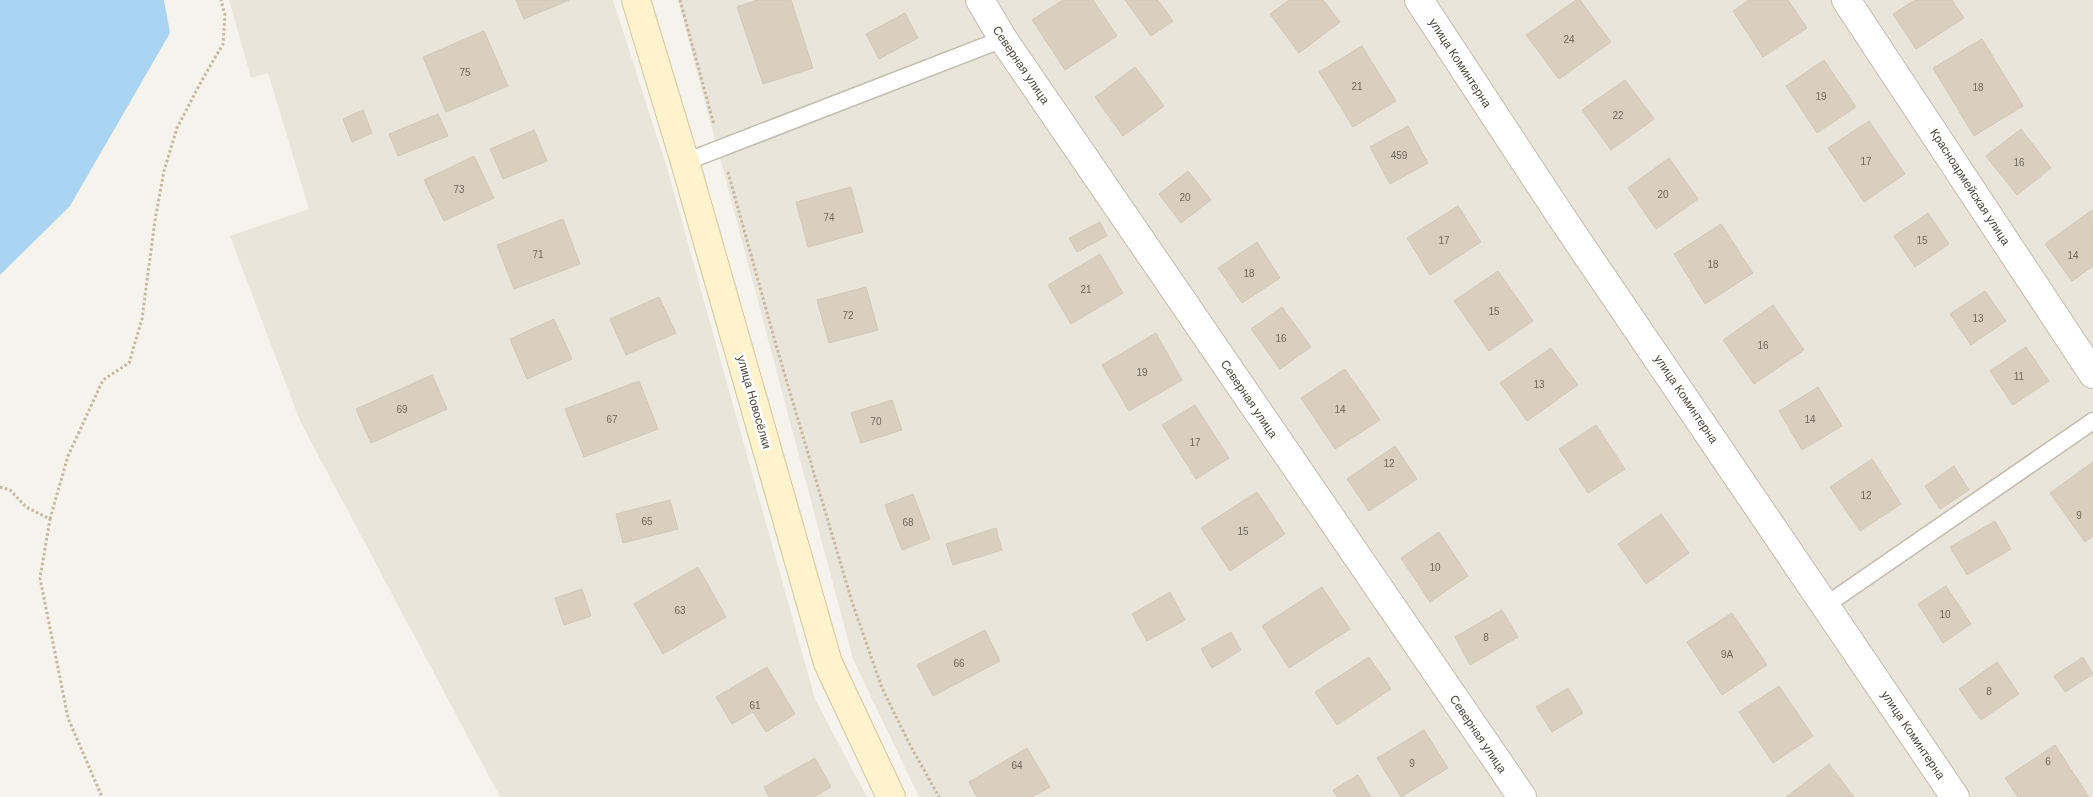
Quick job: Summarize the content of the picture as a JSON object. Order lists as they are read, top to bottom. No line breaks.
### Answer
{"streets":{"street":["улица Коминтерна","Северная улица","Красноармейская улица","улица Новосёлки"]},"house_numbers":["24","75","21","18","19","22","459","17","16","73","20","20","74","17","15","71","14","18","18","21","15","72","13","16","16","19","11","13","69","14","67","14","70","17","12","12","9","65","68","15","10","63","10","8","9А","66","8","61","6","9","64"]}
